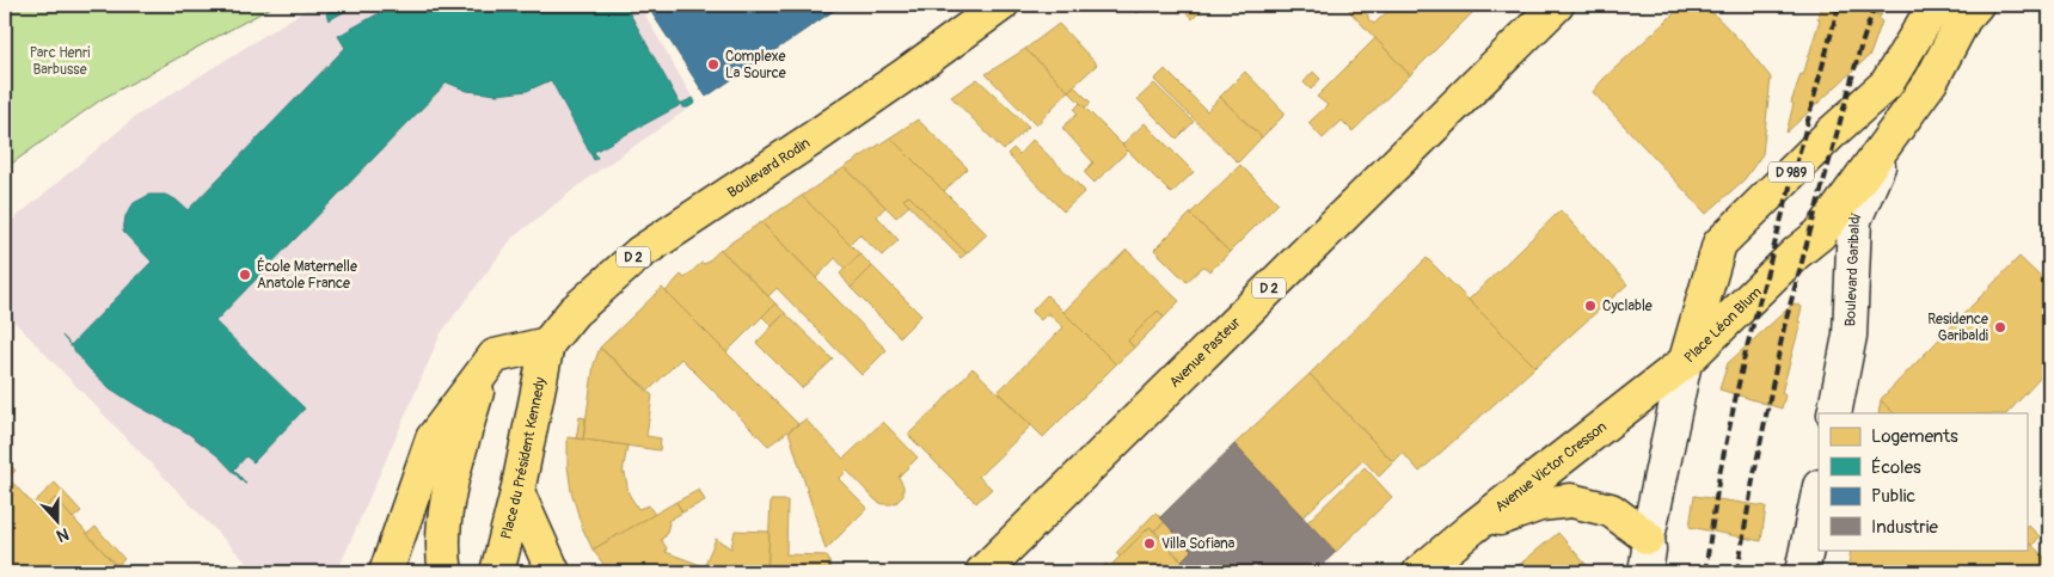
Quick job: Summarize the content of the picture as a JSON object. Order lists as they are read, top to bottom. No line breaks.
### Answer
{"streets":{"main road":["Boulevard Rodin","D 989","D 2","Boulevard Garibaldi","Place Léon Blum","Avenue Pasteur","Place du Président Kennedy","Avenue Victor Cresson"]},"crossings":[["Boulevard Rodin","Place du Président Kennedy"],["Boulevard Garibaldi","Place Léon Blum"],["Place Léon Blum","Avenue Victor Cresson"]],"parks":["Parc Henri Barbusse"],"places":["Complexe La Source","École Maternelle Anatole France","Cyclable","Residence Garibaldi","Villa Sofiana"],"legend":["Logements","Écoles","Public","Industrie"],"north":"bottom"}
